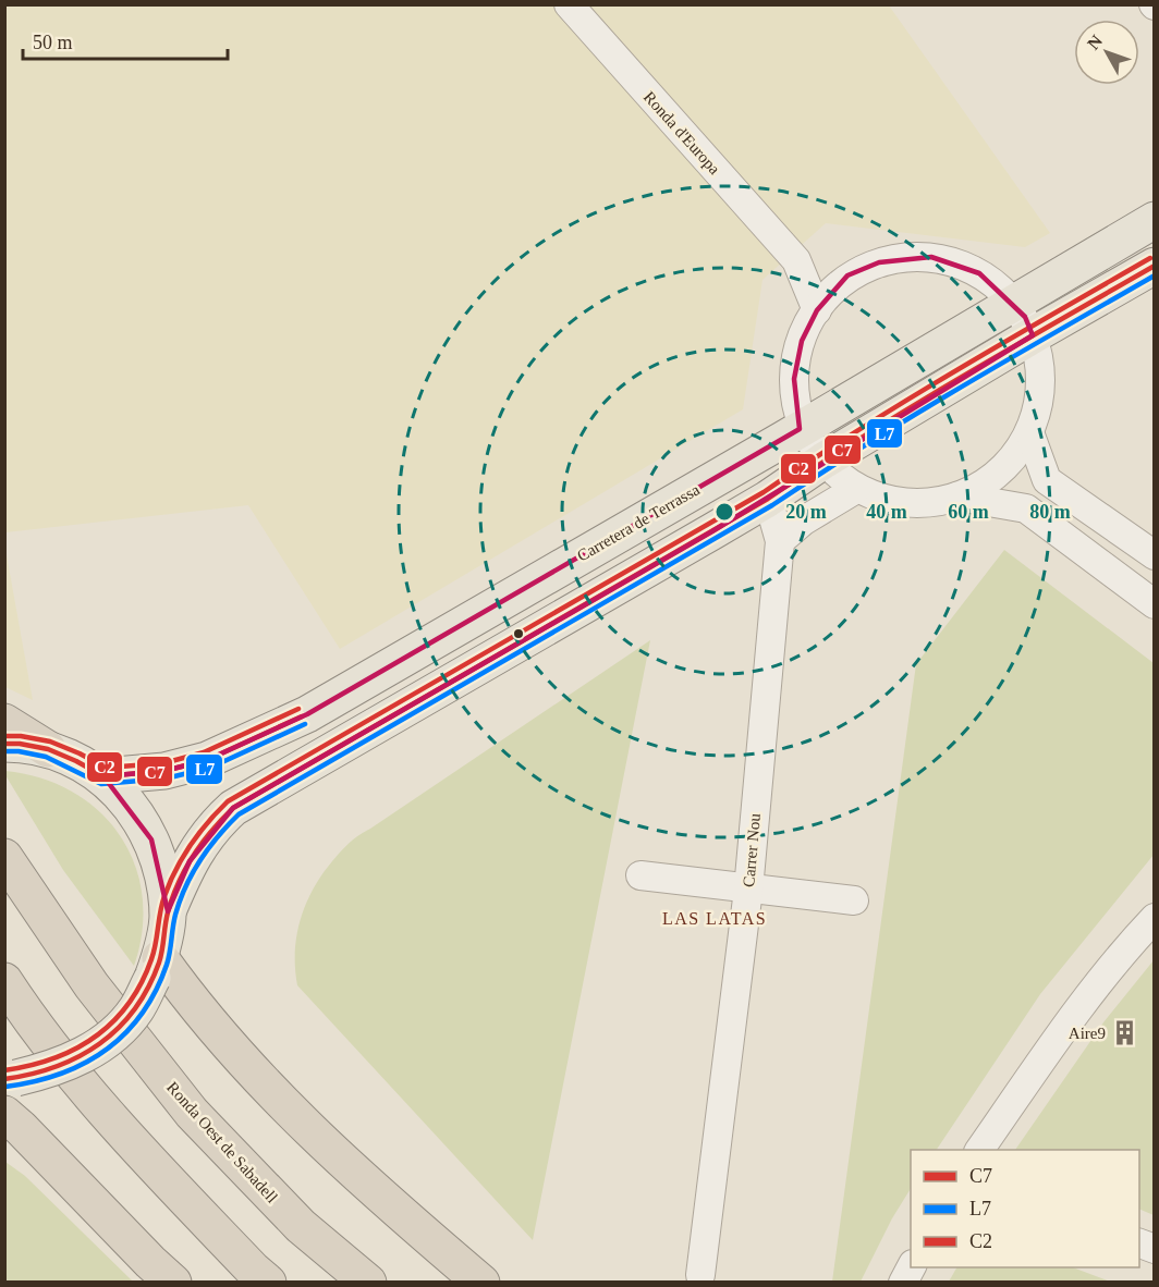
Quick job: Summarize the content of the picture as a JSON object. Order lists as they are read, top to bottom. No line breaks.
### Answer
{"streets":{"highway":["Ronda Oest de Sabadell"],"main road":["Carretera de Terrassa"],"street":["Ronda d'Europa","Carrer Nou"]},"districts":["LAS LATAS"],"places":{"building":["Aire9"]},"lines":["transit line C2","transit line C7","transit line L7"],"legend":["C7","L7","C2"],"scale_bar":"50 m","north":"top left","rings":["20 m","40 m","60 m","80 m"]}
